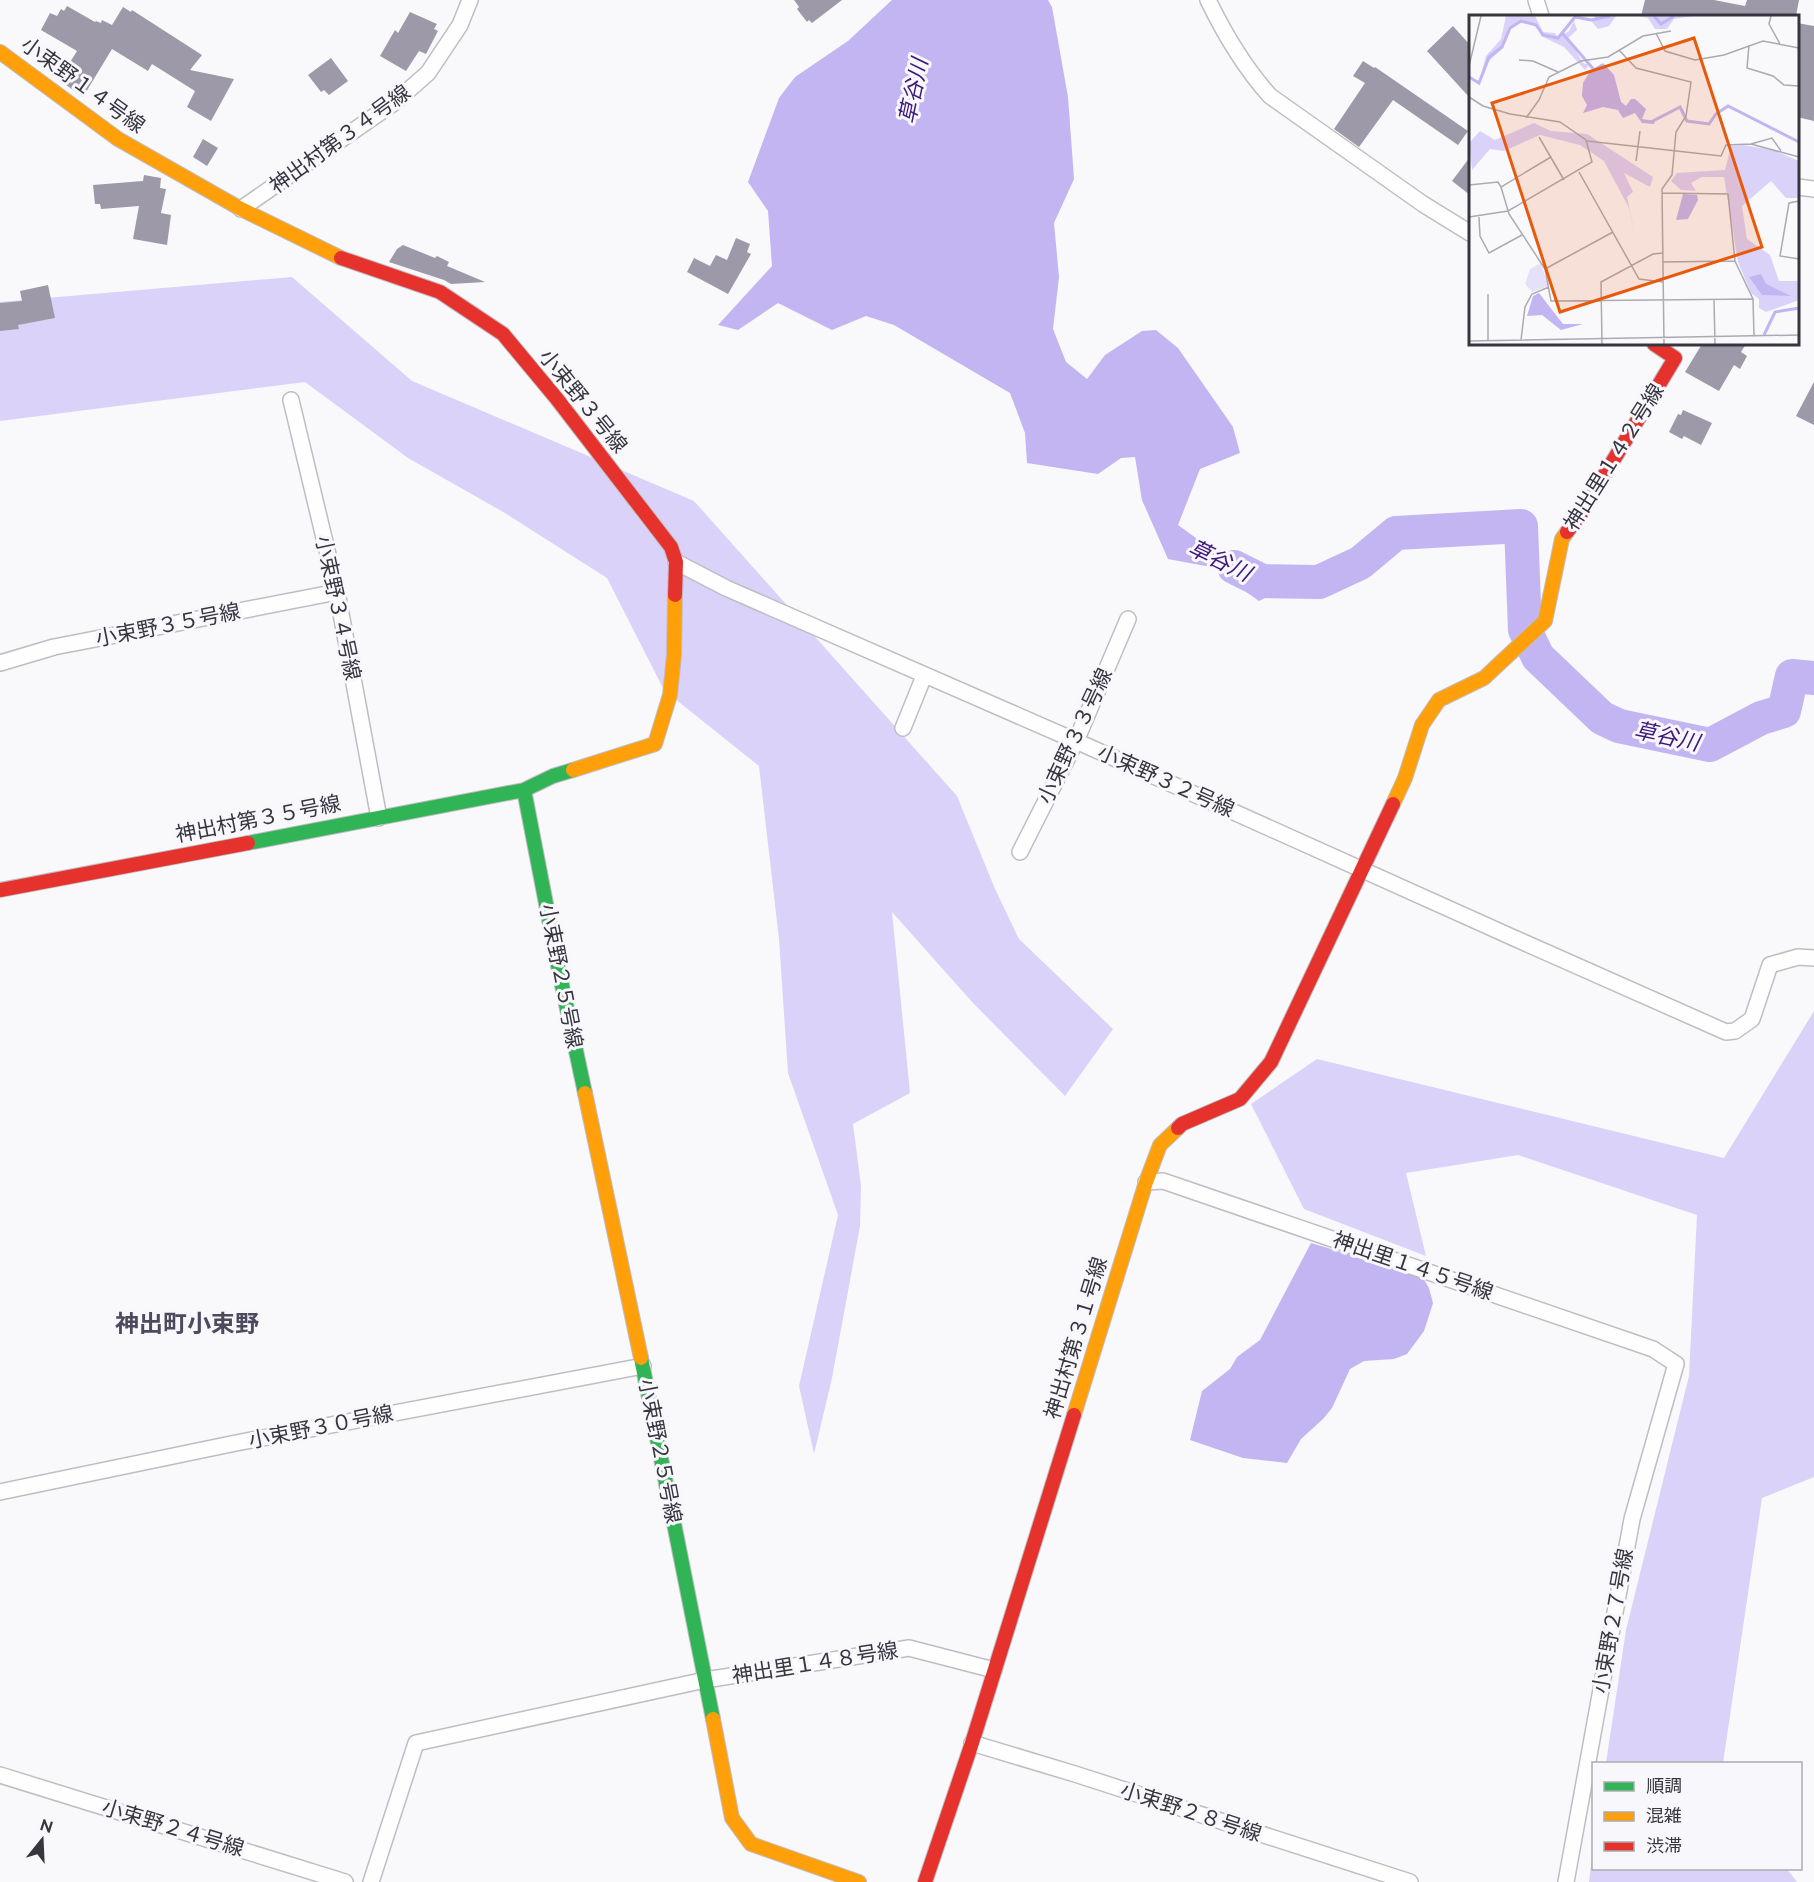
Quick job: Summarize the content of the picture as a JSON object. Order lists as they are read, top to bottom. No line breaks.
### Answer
{"streets":{"street":["小束野１４号線","神出村第３４号線","小束野３号線","神出里１４２号線","小束野３４号線","小束野３５号線","小束野３３号線","小束野３２号線","神出村第３５号線","小束野２５号線","神出里１４５号線","神出村第３１号線","小束野３０号線","小束野２７号線","神出里１４８号線","小束野２８号線","小束野２４号線"]},"crossings":[["小束野１４号線","小束野３号線"],["神出村第３４号線","小束野３号線"],["小束野３号線","小束野３２号線"],["小束野３号線","神出村第３５号線"],["小束野３号線","小束野２５号線"],["神出里１４２号線","小束野３２号線"],["神出里１４２号線","神出村第３１号線"],["小束野３４号線","小束野３５号線"],["小束野３４号線","神出村第３５号線"],["小束野３３号線","小束野３２号線"],["小束野３２号線","神出村第３１号線"],["神出村第３５号線","小束野２５号線"],["小束野２５号線","小束野３０号線"],["小束野２５号線","神出里１４８号線"],["神出里１４５号線","神出村第３１号線"],["神出里１４５号線","小束野２７号線"],["神出村第３１号線","神出里１４８号線"],["神出村第３１号線","小束野２８号線"]],"districts":["神出町小束野"],"water":["草谷川"],"legend":["順調","混雑","渋滞"],"north":"top"}
